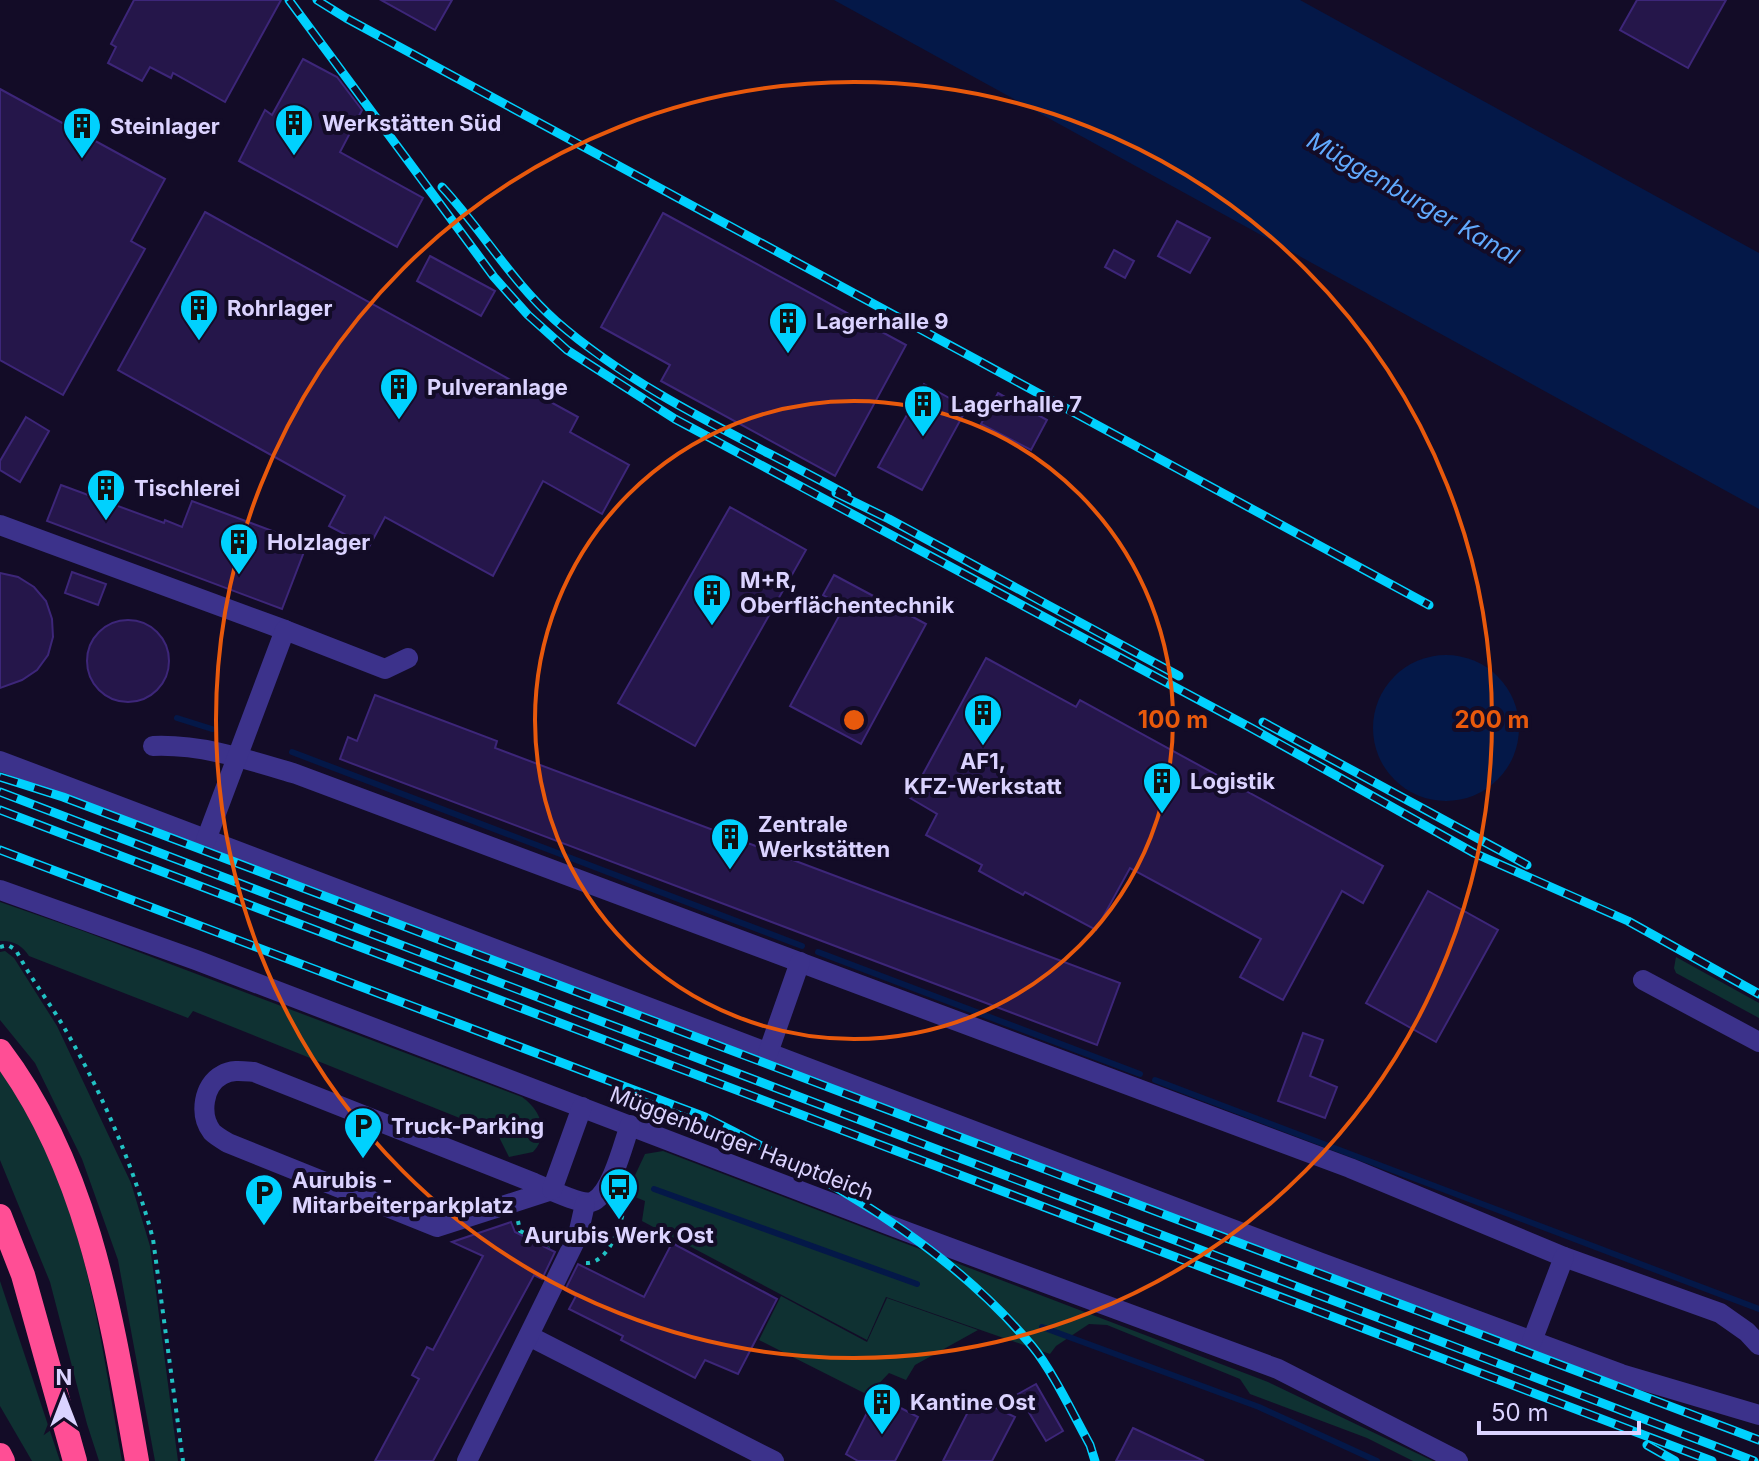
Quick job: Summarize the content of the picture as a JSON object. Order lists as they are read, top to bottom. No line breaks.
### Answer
{"streets":{"street":["Müggenburger Hauptdeich"]},"water":["Müggenburger Kanal"],"places":{"building":["Werkstätten Süd","Steinlager","Rohrlager","Lagerhalle 9","Pulveranlage","Lagerhalle 7","Tischlerei","Holzlager","M+R, Oberflächentechnik","AF1, KFZ-Werkstatt","Logistik","Zentrale Werkstätten","Kantine Ost"],"parking":["Truck-Parking","Aurubis - Mitarbeiterparkplatz"],"bus stop":["Aurubis Werk Ost"]},"scale_bar":"50 m","north":"top","rings":["100 m","200 m"]}
